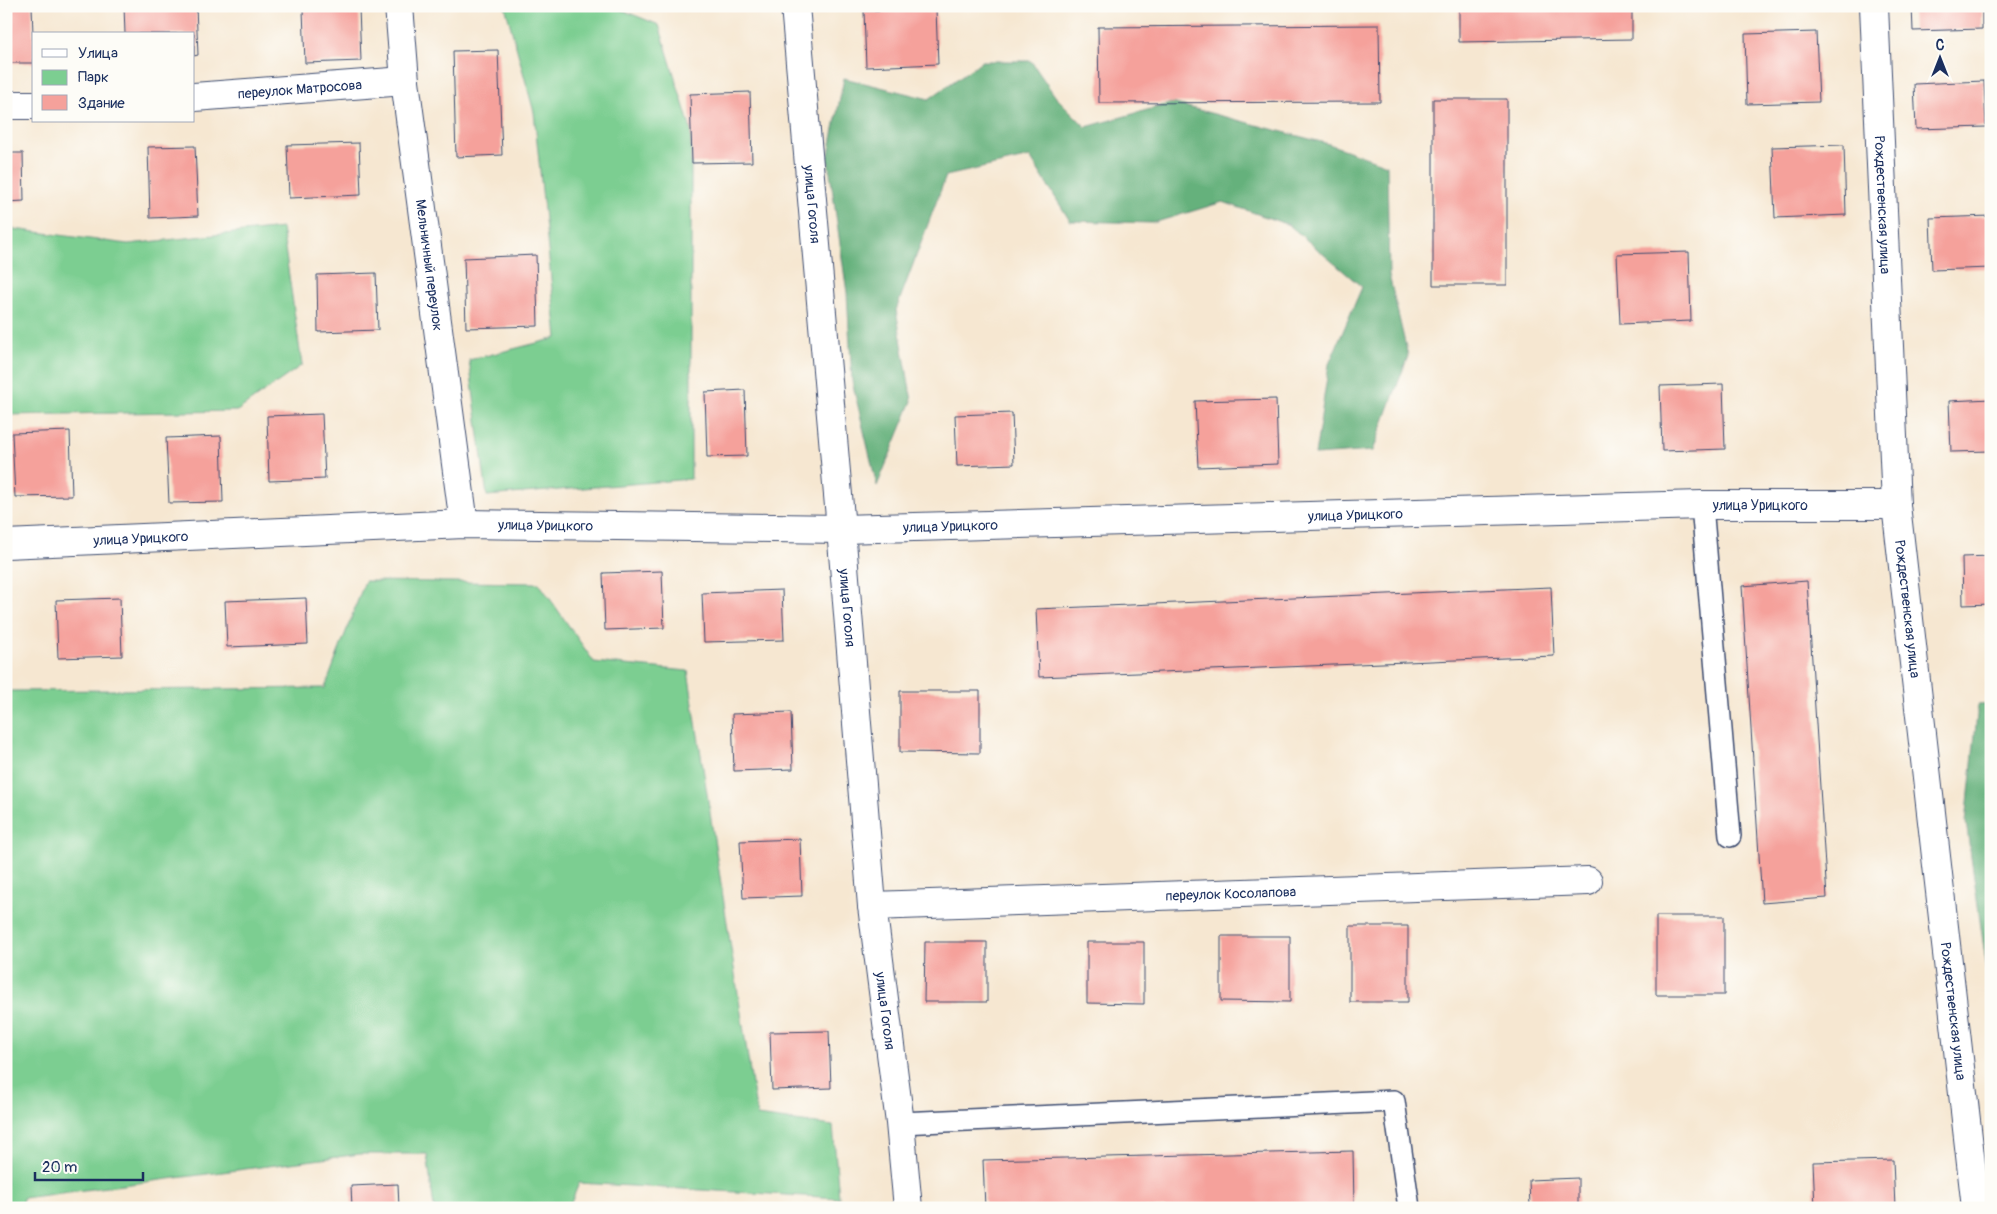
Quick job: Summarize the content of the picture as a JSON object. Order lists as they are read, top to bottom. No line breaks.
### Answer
{"streets":{"street":["переулок Матросова","улица Гоголя","Рождественская улица","Мельничный переулок","улица Урицкого","переулок Косолапова"]},"crossings":[["переулок Матросова","Мельничный переулок"],["улица Гоголя","улица Урицкого"],["улица Гоголя","переулок Косолапова"],["Рождественская улица","улица Урицкого"],["Мельничный переулок","улица Урицкого"]],"legend":["Улица","Парк","Здание"],"scale_bar":"20 m","north":"top"}
